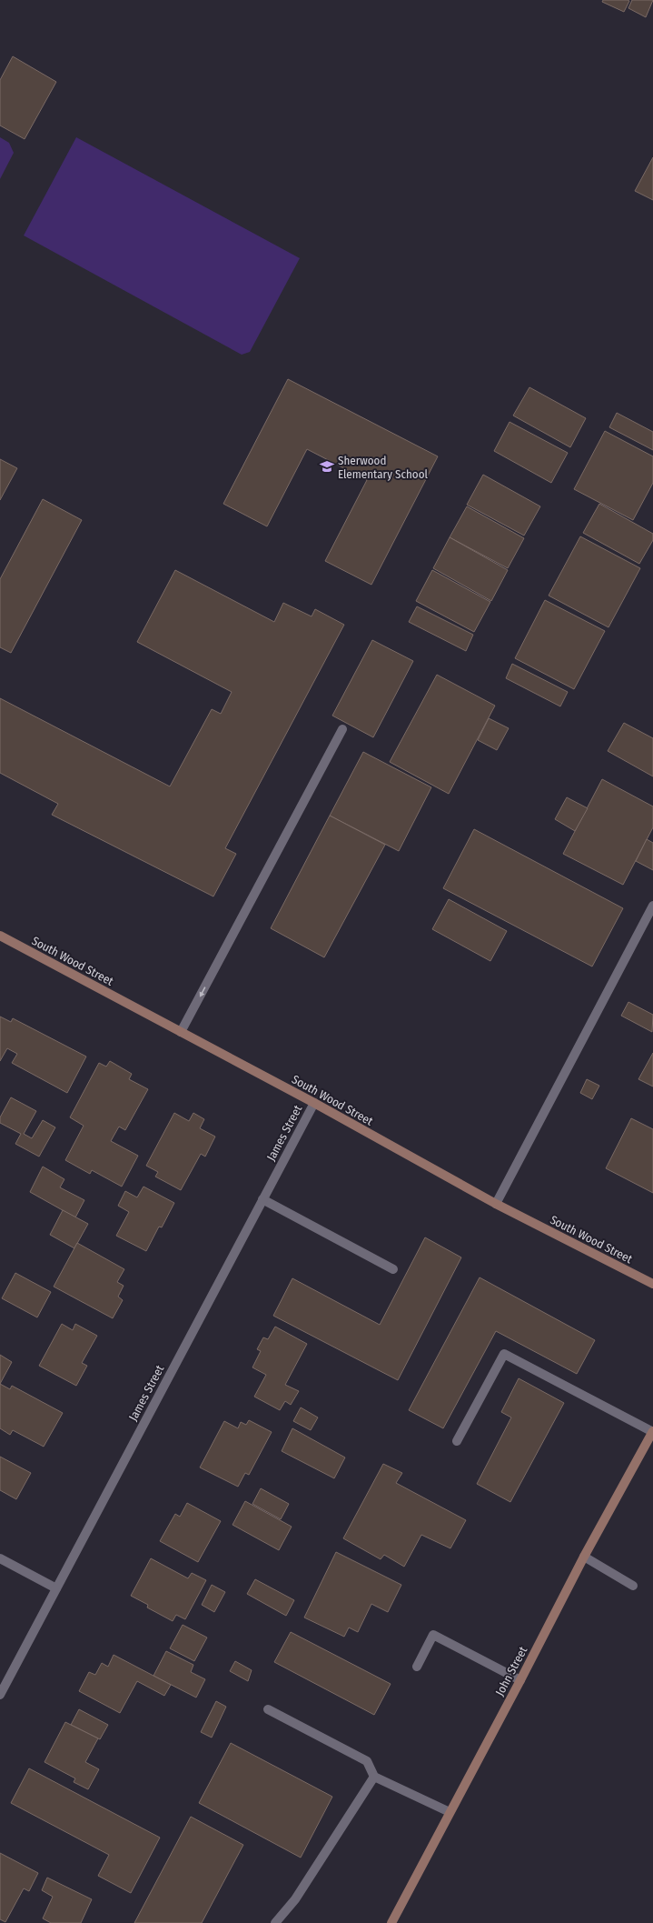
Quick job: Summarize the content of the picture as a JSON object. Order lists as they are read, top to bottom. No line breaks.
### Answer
{"streets":{"street":["South Wood Street","James Street","John Street"]},"crossings":[["South Wood Street","James Street"]],"places":{"school or university":["Sherwood Elementary School"]}}
